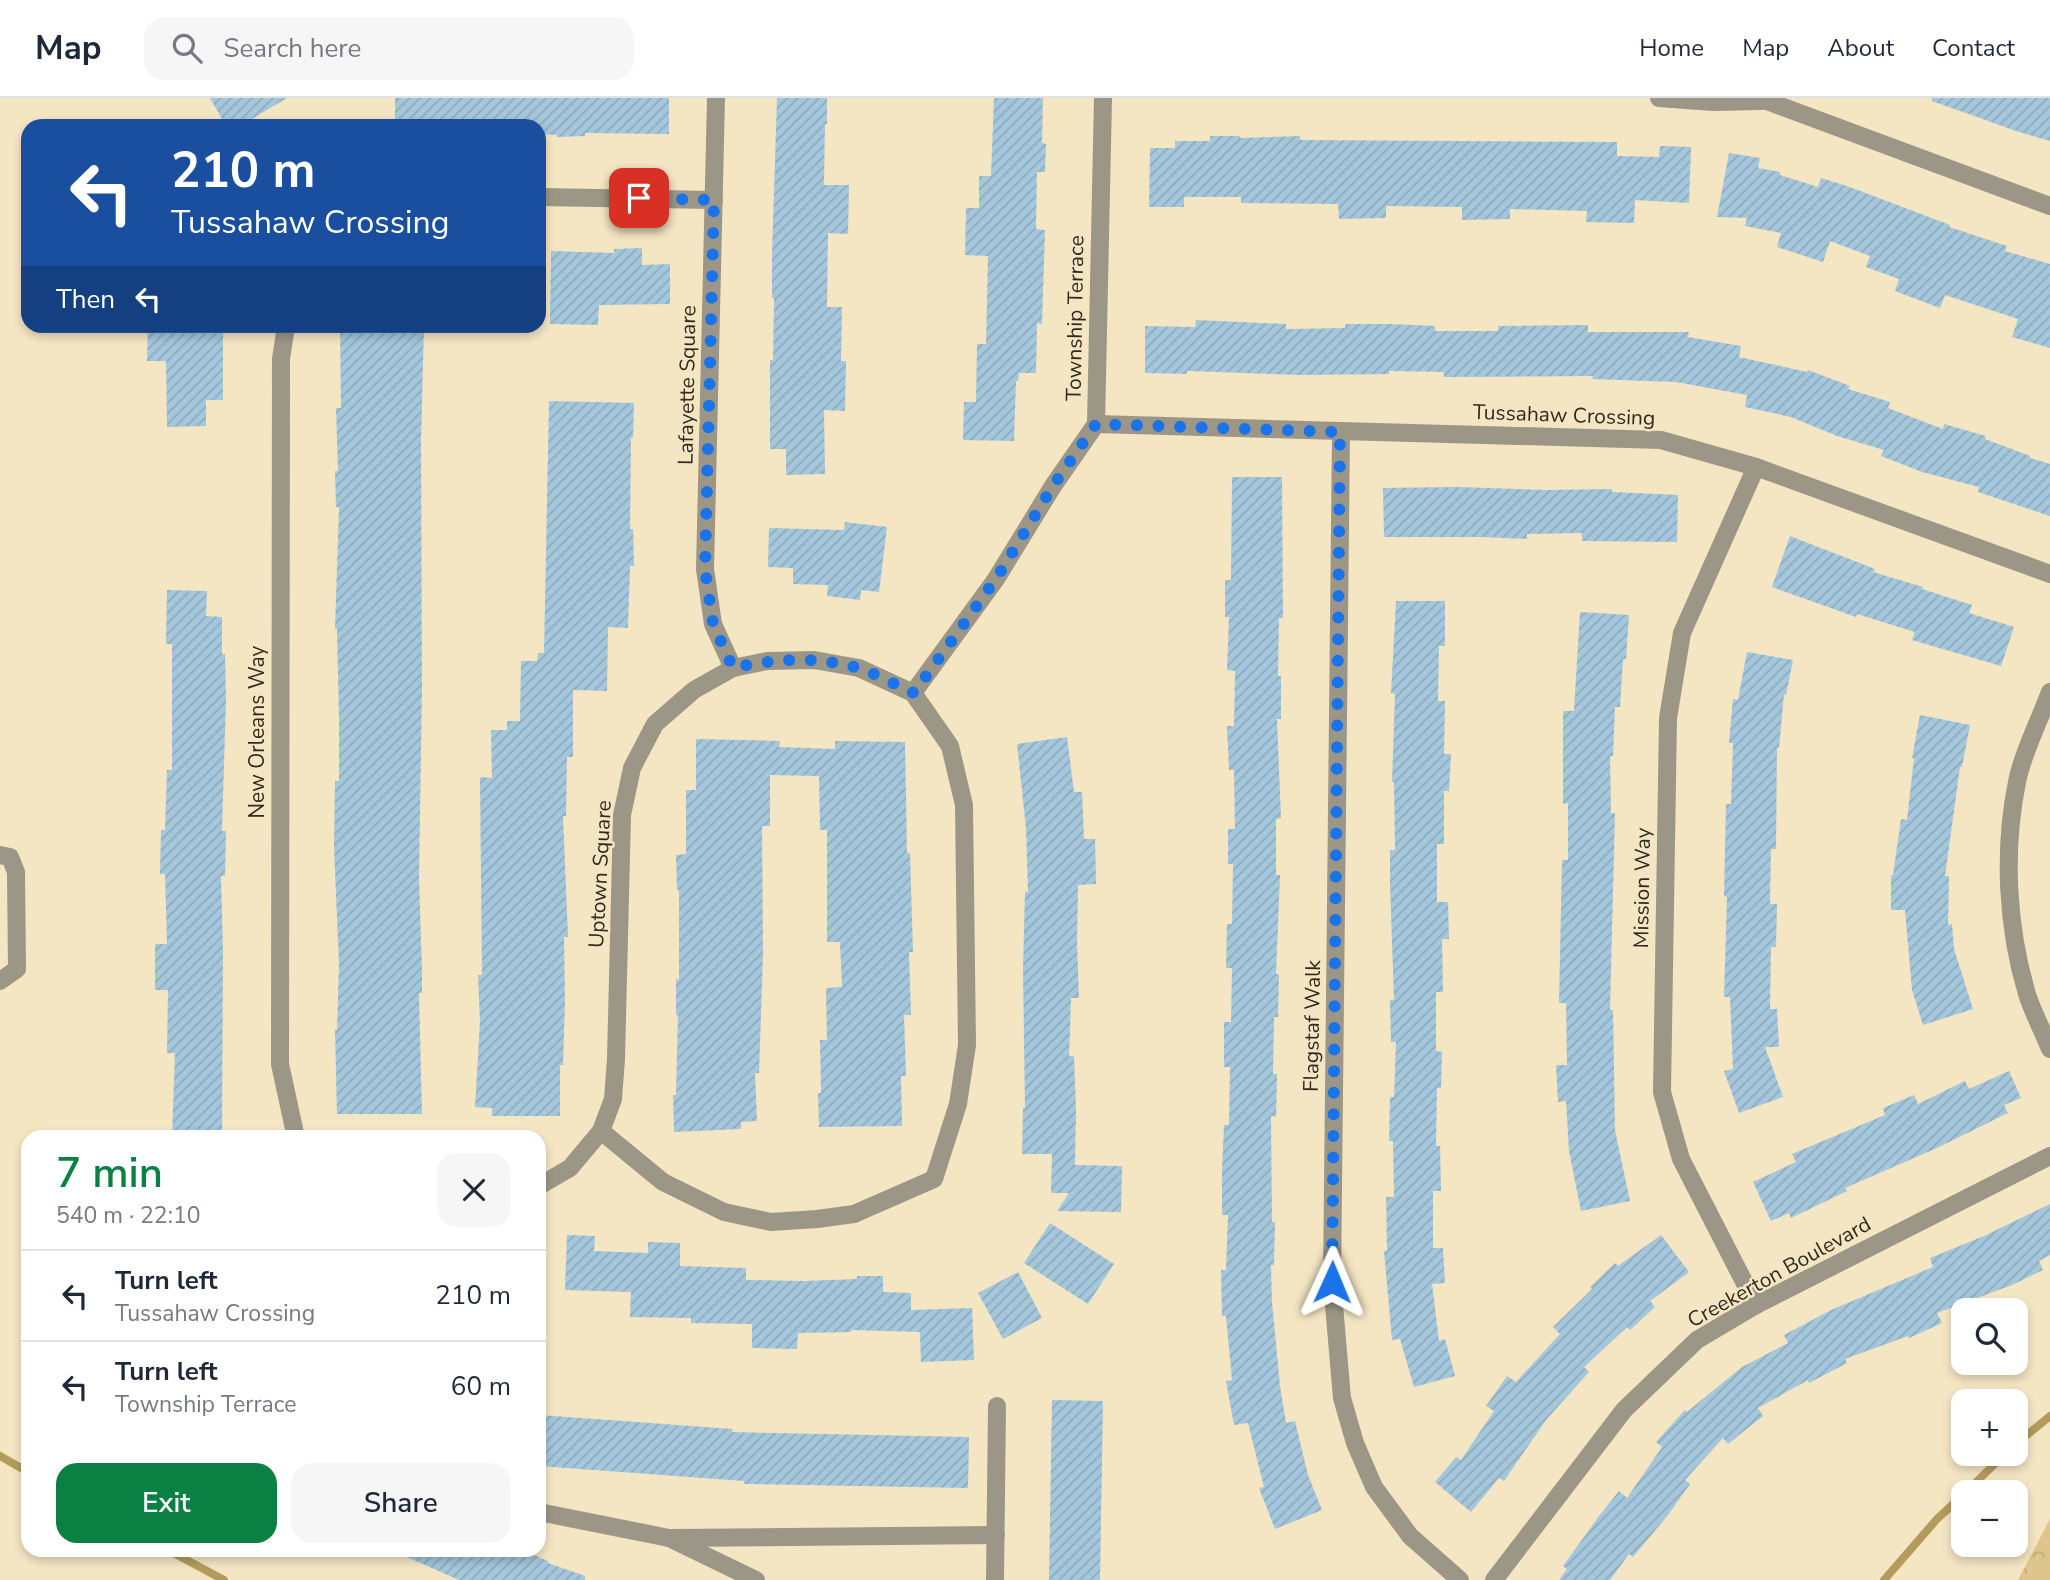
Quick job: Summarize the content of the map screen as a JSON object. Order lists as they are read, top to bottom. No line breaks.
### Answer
{"streets":{"street":["Township Terrace","Lafayette Square","Tussahaw Crossing","New Orleans Way","Uptown Square","Mission Way","Flagstaf Walk","Creekerton Boulevard"]},"crossings":[["Township Terrace","Tussahaw Crossing"],["Township Terrace","Uptown Square"],["Lafayette Square","Uptown Square"],["Tussahaw Crossing","Mission Way"],["Tussahaw Crossing","Flagstaf Walk"],["Mission Way","Creekerton Boulevard"]],"page":{"header":"Map","search":"Search here","nav":["Home","Map","About","Contact"],"turn":["210 m","Tussahaw Crossing"],"then":"Then","heading":["7 min","540 m · 22:10"],"list":[{"name":"Turn left","note":"Tussahaw Crossing","value":"210 m"},{"name":"Turn left","note":"Township Terrace","value":"60 m"}],"map_buttons":["+","−"],"buttons":["Exit","Share"]}}
